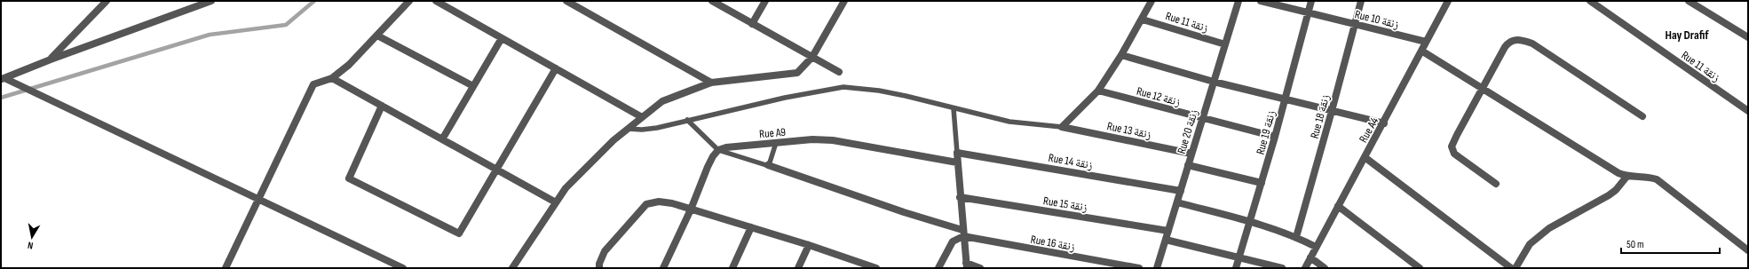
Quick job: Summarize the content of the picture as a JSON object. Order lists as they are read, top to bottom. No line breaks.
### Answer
{"streets":{"street":["Rue 10 زنقة","Rue 11 زنقة","Rue 12 زنقة","Rue 18 زنقة","Rue 13 زنقة","Rue A4","Rue 20 زنقة","Rue A9","Rue 19 زنقة","Rue 14 زنقة","Rue 15 زنقة","Rue 16 زنقة"]},"crossings":[["Rue 10 زنقة","Rue 18 زنقة"],["Rue 10 زنقة","Rue A4"],["Rue 10 زنقة","Rue 19 زنقة"],["Rue 11 زنقة","Rue 20 زنقة"],["Rue 12 زنقة","Rue 20 زنقة"],["Rue 12 زنقة","Rue 19 زنقة"],["Rue 13 زنقة","Rue 20 زنقة"],["Rue 20 زنقة","Rue 14 زنقة"],["Rue 20 زنقة","Rue 15 زنقة"]],"districts":["Hay Drafif"],"scale_bar":"50 m","north":"bottom"}
